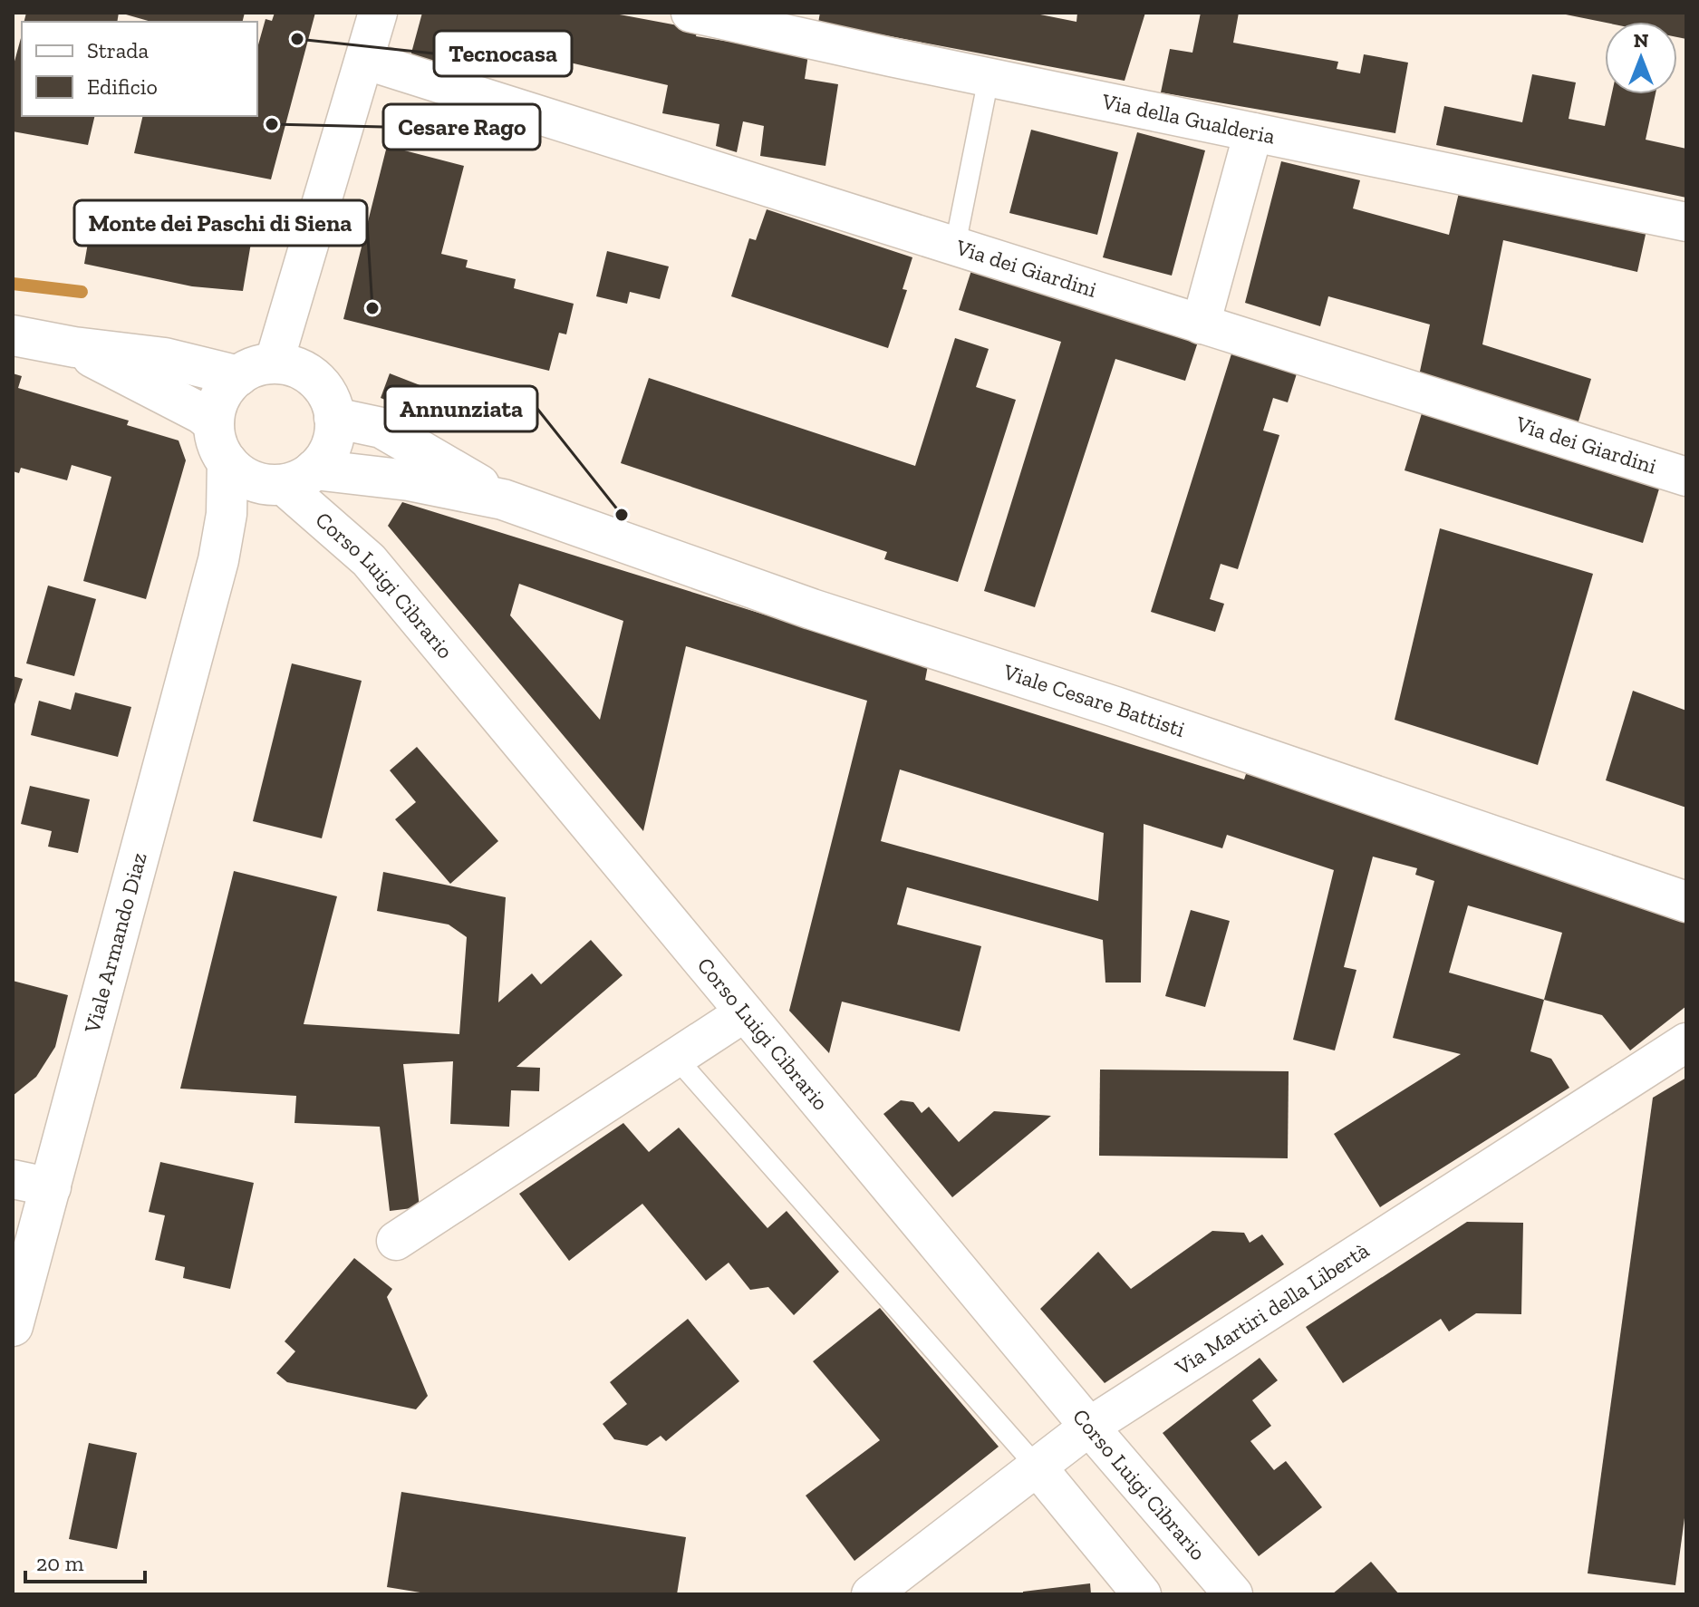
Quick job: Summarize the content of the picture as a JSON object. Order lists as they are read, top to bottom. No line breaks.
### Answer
{"streets":{"street":["Via della Gualderia","Via dei Giardini","Corso Luigi Cibrario","Viale Cesare Battisti","Viale Armando Diaz","Via Martiri della Libertà"]},"crossings":[["Corso Luigi Cibrario","Viale Cesare Battisti"],["Corso Luigi Cibrario","Viale Armando Diaz"],["Corso Luigi Cibrario","Via Martiri della Libertà"],["Viale Cesare Battisti","Viale Armando Diaz"]],"places":["Tecnocasa","Cesare Rago","Monte dei Paschi di Siena","Annunziata"],"legend":["Strada","Edificio"],"scale_bar":"20 m","north":"top"}
